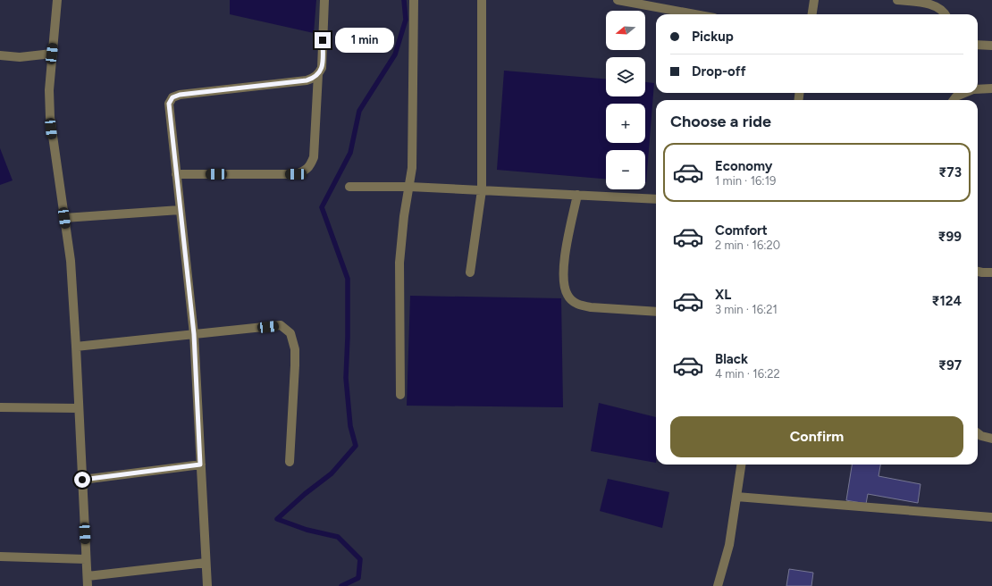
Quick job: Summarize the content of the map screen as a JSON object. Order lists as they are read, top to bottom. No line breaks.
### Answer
{"north":"left","page":{"map_buttons":["+","−"],"banner":["Pickup","Drop-off"],"bubble":"1 min","heading":"Choose a ride","list":[{"name":"Economy","note":"1 min · 16:19","value":"₹73"},{"name":"Comfort","note":"2 min · 16:20","value":"₹99"},{"name":"XL","note":"3 min · 16:21","value":"₹124"},{"name":"Black","note":"4 min · 16:22","value":"₹97"}],"buttons":"Confirm"}}
